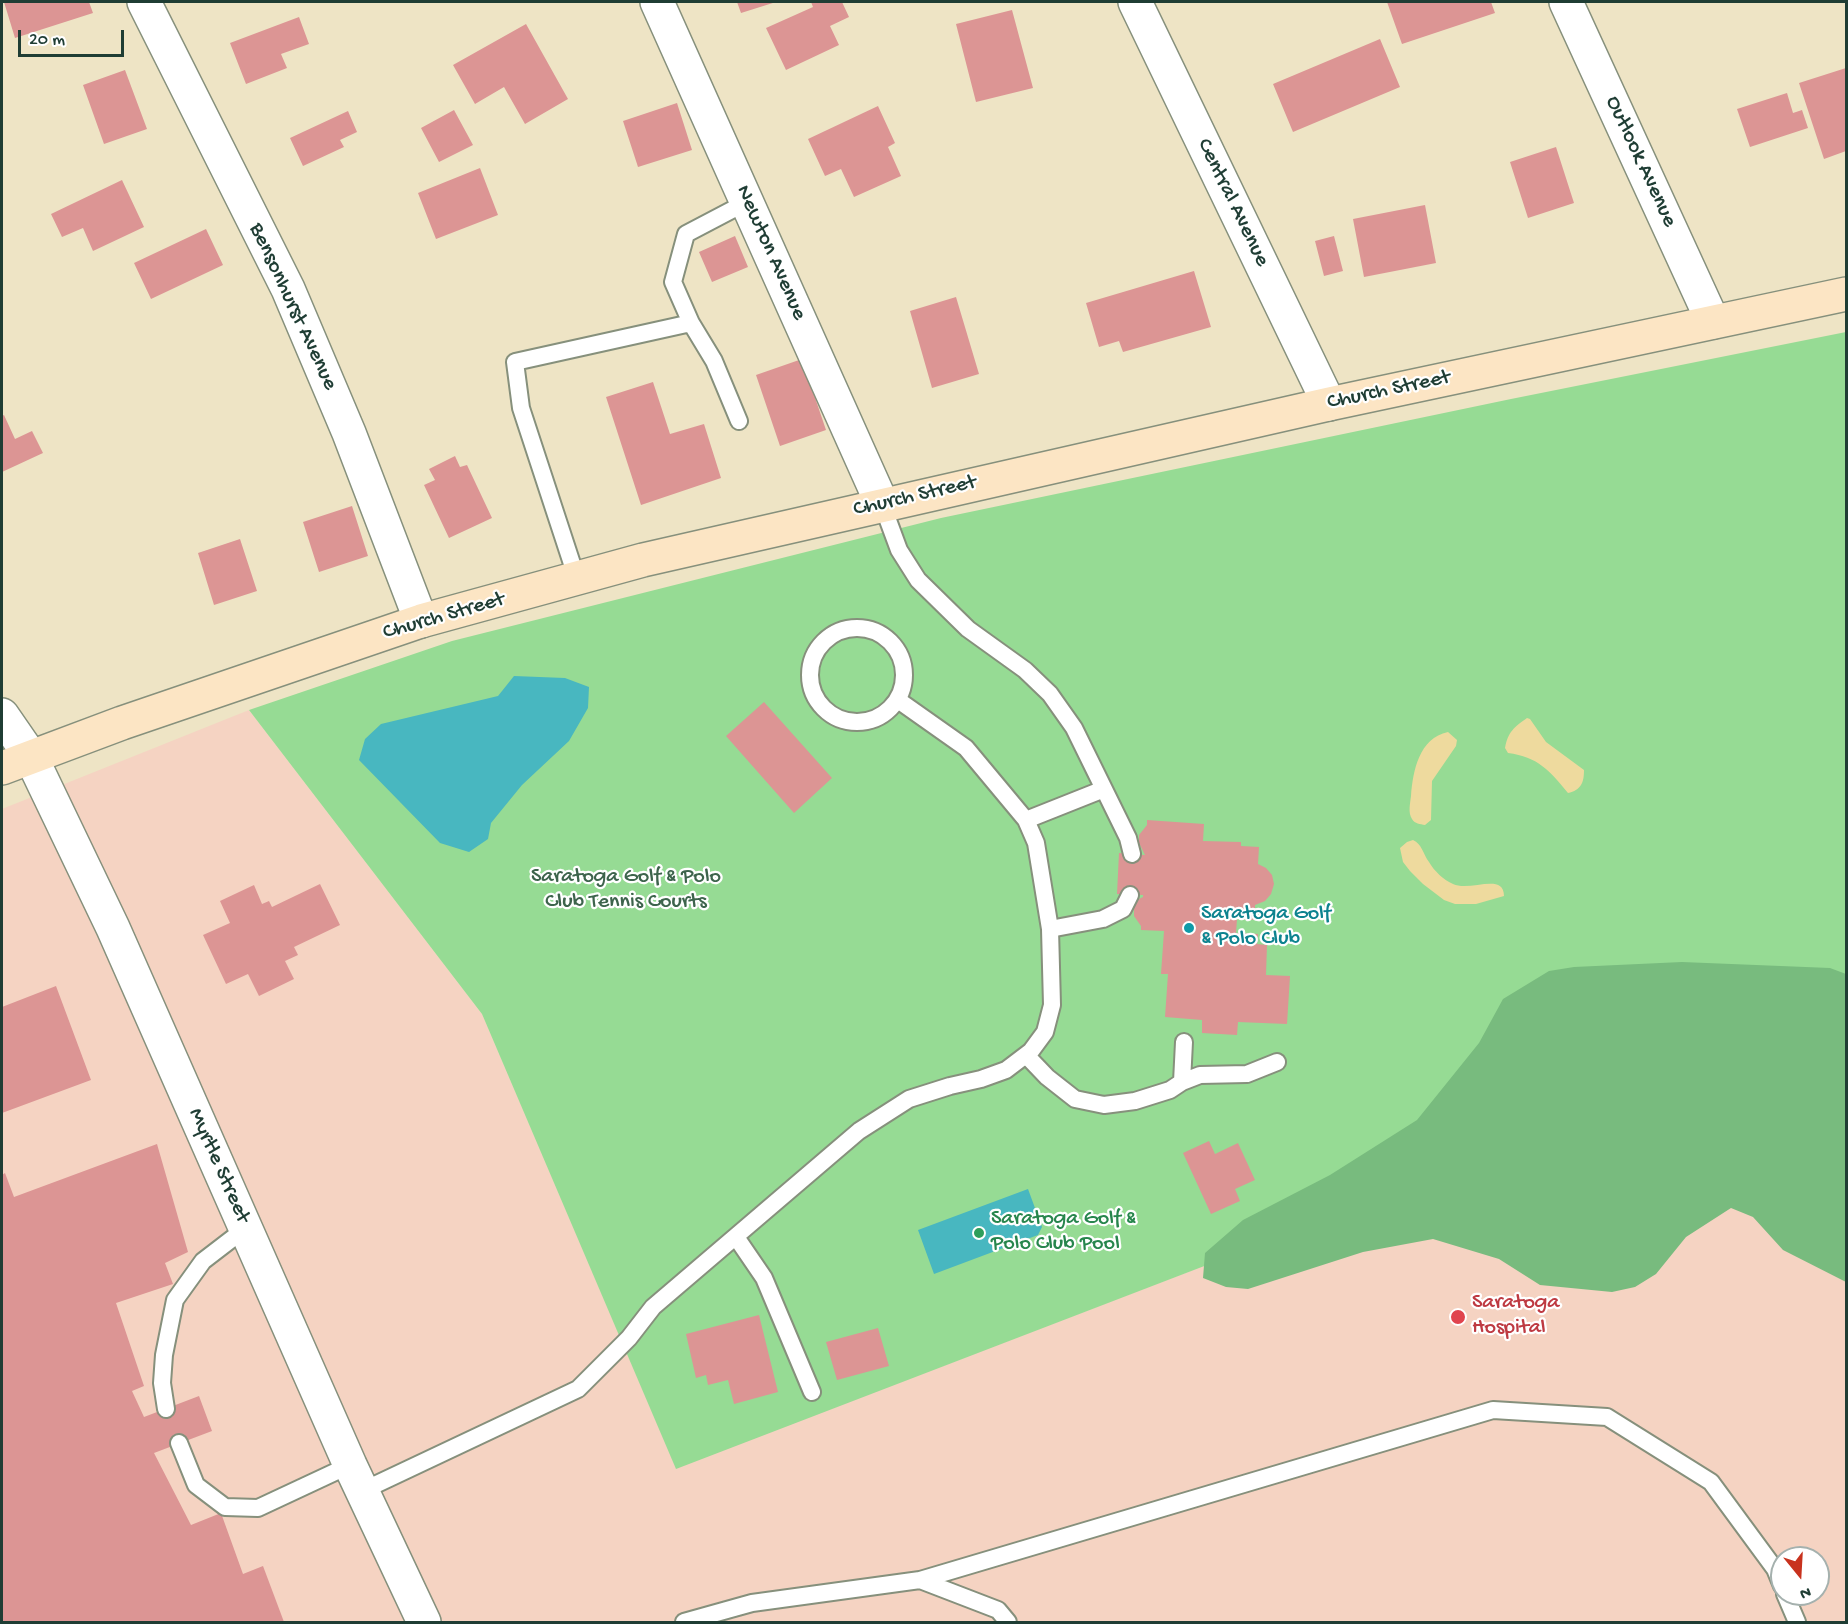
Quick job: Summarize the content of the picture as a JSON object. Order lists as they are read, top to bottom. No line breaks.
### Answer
{"streets":{"main road":["Church Street"],"street":["Outlook Avenue","Central Avenue","Newton Avenue","Bensonhurst Avenue","Myrtle Street"]},"crossings":[["Outlook Avenue","Church Street"],["Central Avenue","Church Street"],["Newton Avenue","Church Street"],["Bensonhurst Avenue","Church Street"],["Church Street","Myrtle Street"]],"parks":["Saratoga Golf & Polo Club Tennis Courts"],"places":["Saratoga Golf & Polo Club","Saratoga Golf & Polo Club Pool","Saratoga Hospital"],"scale_bar":"20 m","north":"bottom"}
